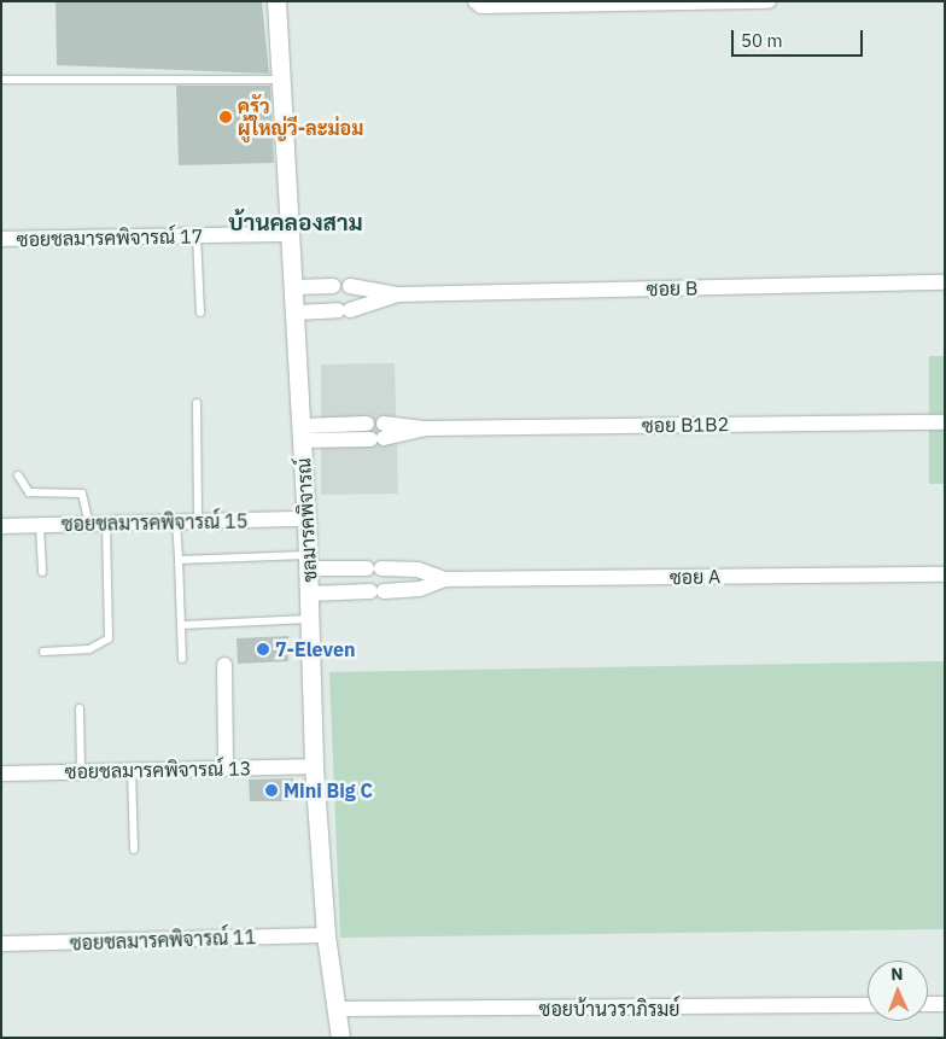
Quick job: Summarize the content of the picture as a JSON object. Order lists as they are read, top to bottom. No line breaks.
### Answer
{"streets":{"street":["ซอยชลมารคพิจารณ์ 17","ซอย B","ซอย B1B2","ชลมารคพิจารณ์","ซอยชลมารคพิจารณ์ 15","ซอย A","ซอยชลมารคพิจารณ์ 13","ซอยชลมารคพิจารณ์ 11","ซอยบ้านวราภิรมย์"]},"crossings":[["ซอยชลมารคพิจารณ์ 17","ชลมารคพิจารณ์"],["ซอย B","ชลมารคพิจารณ์"],["ซอย B1B2","ชลมารคพิจารณ์"],["ชลมารคพิจารณ์","ซอยชลมารคพิจารณ์ 15"],["ชลมารคพิจารณ์","ซอย A"],["ชลมารคพิจารณ์","ซอยชลมารคพิจารณ์ 13"],["ชลมารคพิจารณ์","ซอยชลมารคพิจารณ์ 11"],["ชลมารคพิจารณ์","ซอยบ้านวราภิรมย์"]],"districts":["บ้านคลองสาม"],"places":["ครัว ผู้ใหญ่วี-ละม่อม","7-Eleven","Mini Big C"],"scale_bar":"50 m","north":"top"}
